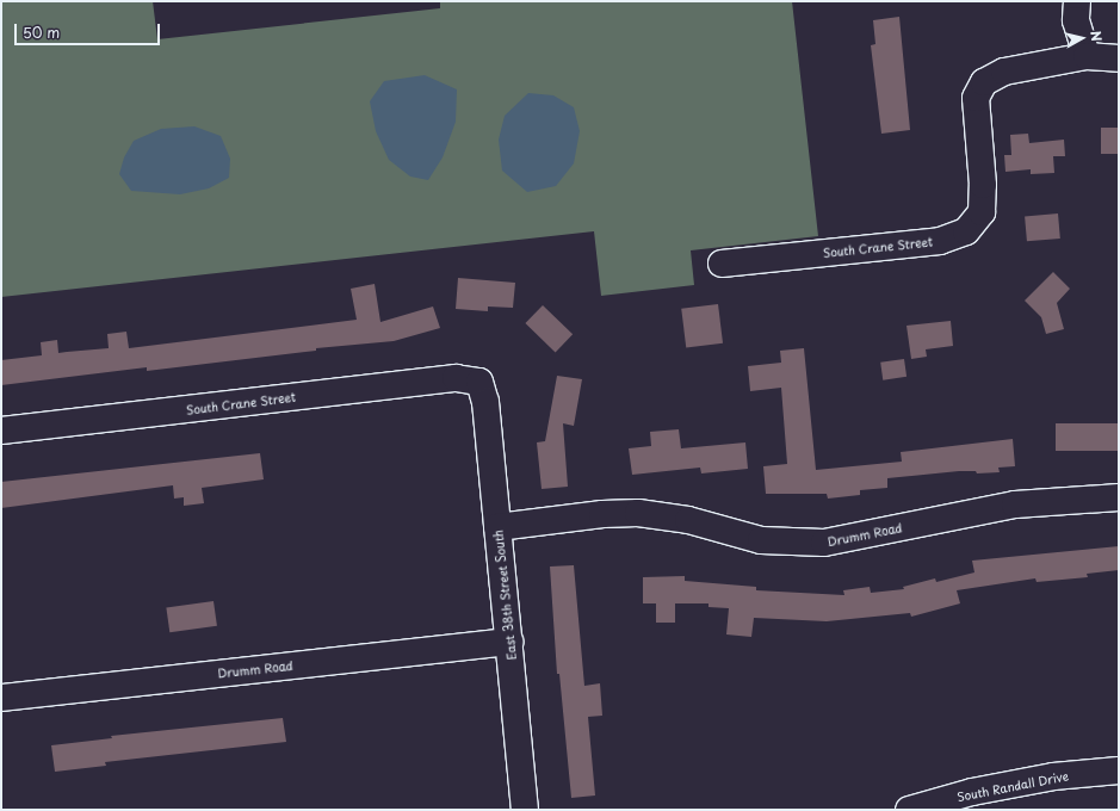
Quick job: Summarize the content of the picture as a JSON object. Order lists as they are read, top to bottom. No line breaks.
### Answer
{"streets":{"street":["South Crane Street","Drumm Road","East 38th Street South","South Randall Drive"]},"crossings":[["South Crane Street","East 38th Street South"],["Drumm Road","East 38th Street South"]],"scale_bar":"50 m","north":"right"}
